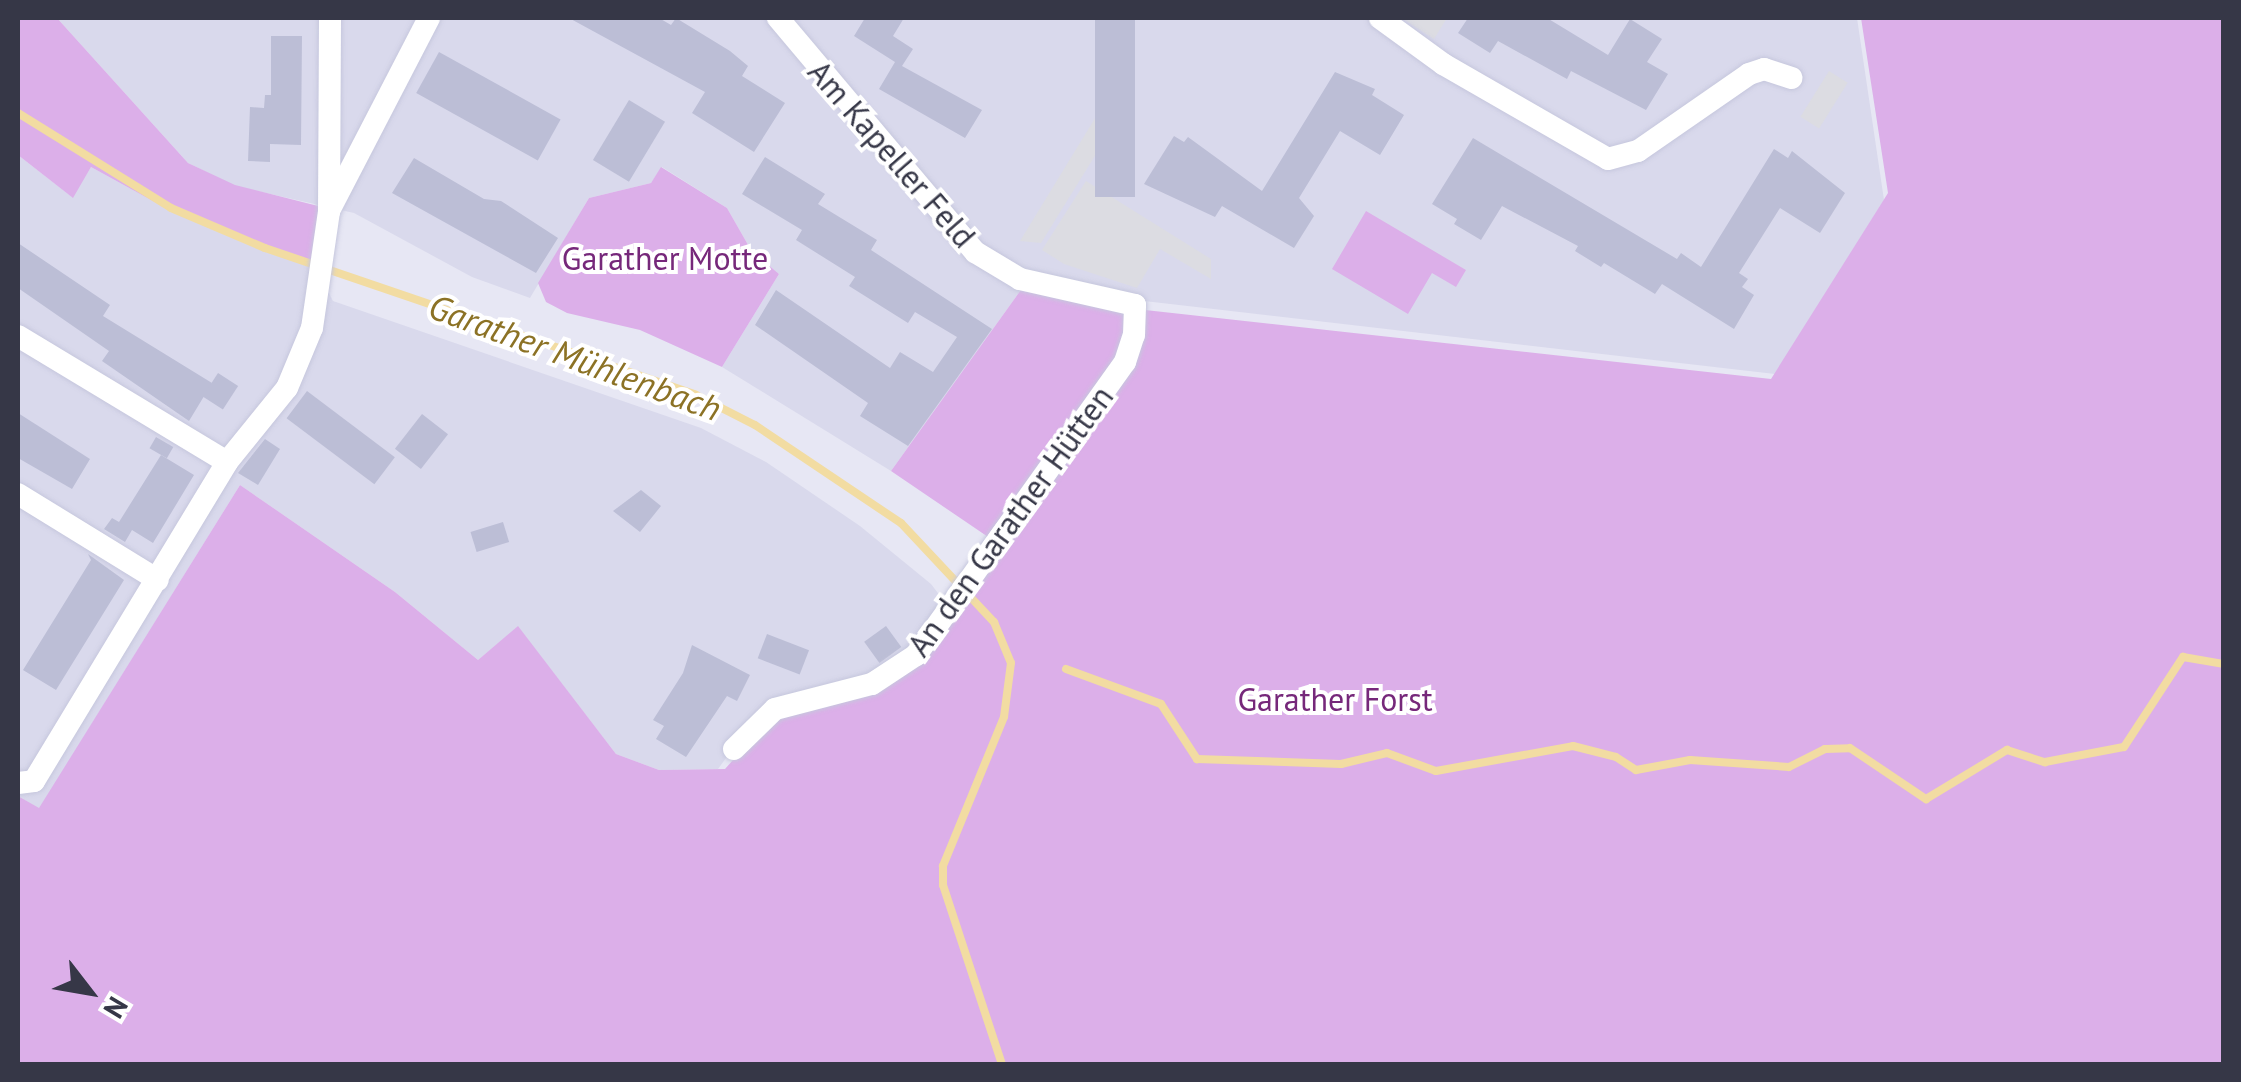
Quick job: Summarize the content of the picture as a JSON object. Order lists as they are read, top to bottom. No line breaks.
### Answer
{"streets":{"street":["Am Kapeller Feld","An den Garather Hütten"]},"crossings":[["Am Kapeller Feld","An den Garather Hütten"]],"water":["Garather Mühlenbach"],"parks":["Garather Motte","Garather Forst"],"north":"bottom right"}
